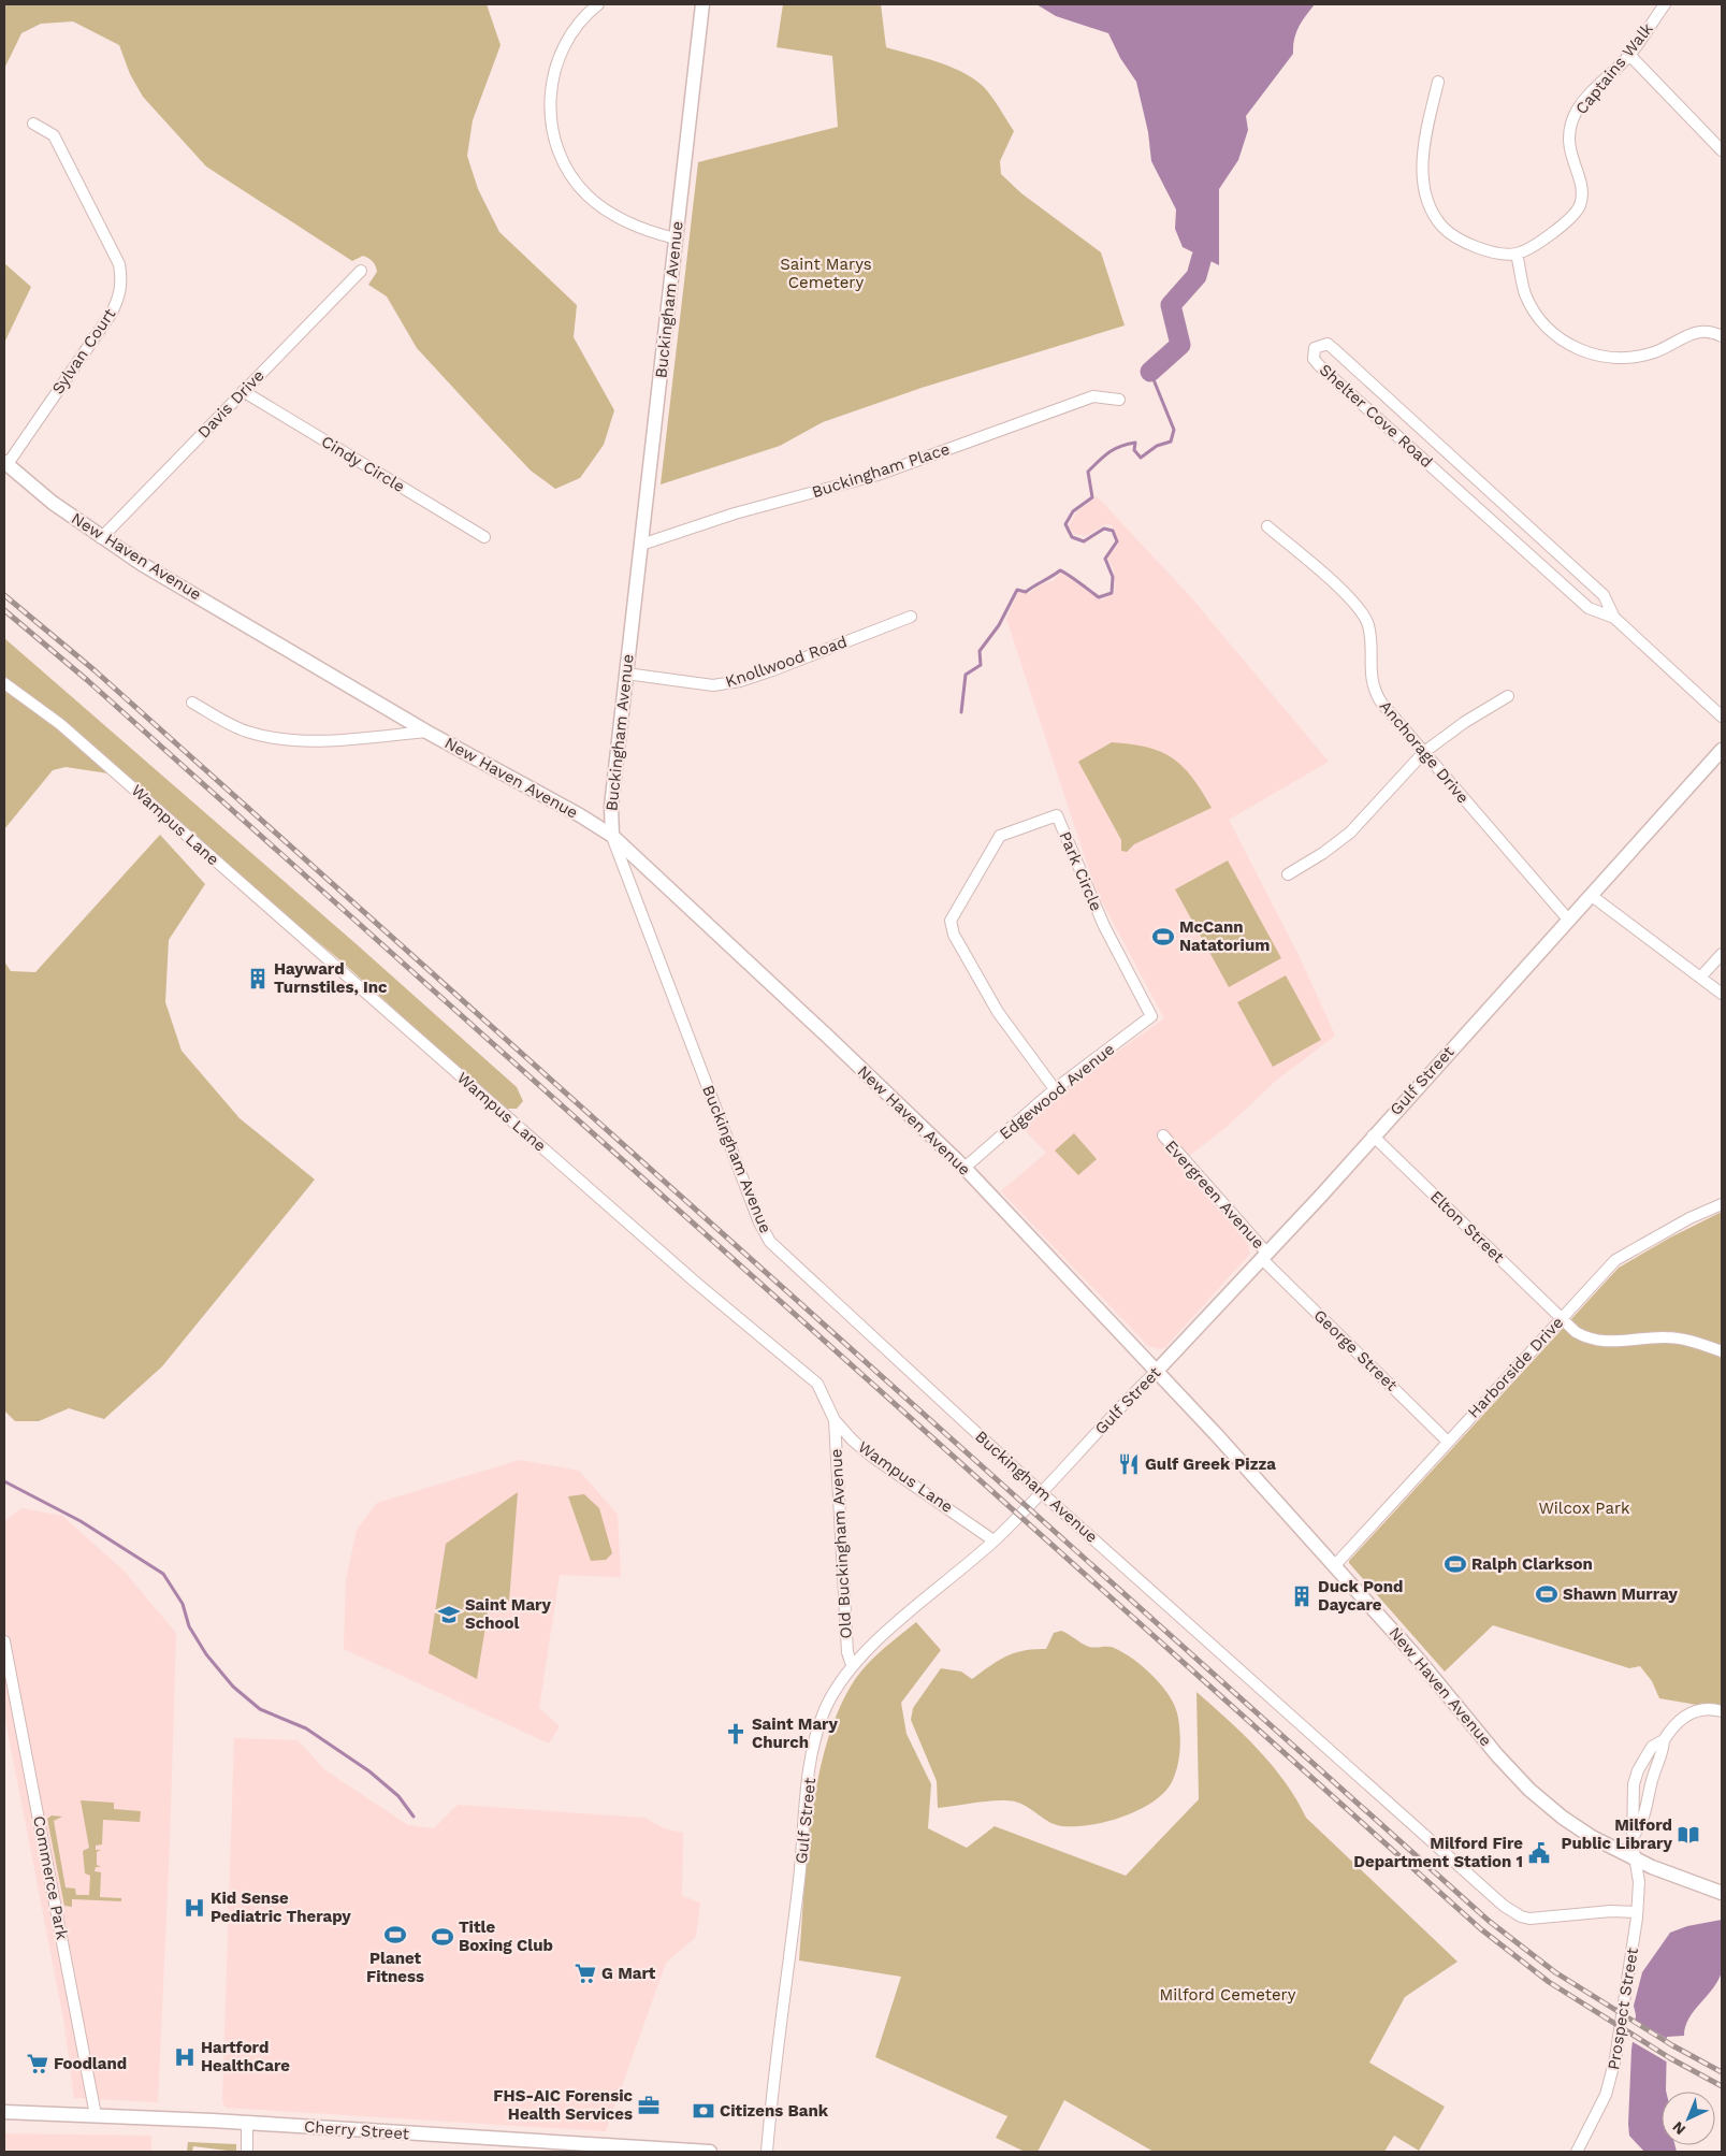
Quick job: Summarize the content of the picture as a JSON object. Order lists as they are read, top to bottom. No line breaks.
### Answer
{"streets":{"main road":["Buckingham Avenue","New Haven Avenue","Gulf Street","Cherry Street"],"street":["Captains Walk","Sylvan Court","Davis Drive","Shelter Cove Road","Cindy Circle","Buckingham Place","Knollwood Road","Anchorage Drive","Wampus Lane","Park Circle","Edgewood Avenue","Evergreen Avenue","Elton Street","George Street","Harborside Drive","Old Buckingham Avenue","Commerce Park","Prospect Street"]},"crossings":[["Buckingham Avenue","Buckingham Place"],["Buckingham Avenue","New Haven Avenue"],["Buckingham Avenue","Knollwood Road"],["Buckingham Avenue","Gulf Street"],["Buckingham Avenue","Prospect Street"],["Sylvan Court","New Haven Avenue"],["Davis Drive","Cindy Circle"],["Davis Drive","New Haven Avenue"],["New Haven Avenue","Gulf Street"],["New Haven Avenue","Edgewood Avenue"],["New Haven Avenue","Harborside Drive"],["New Haven Avenue","Prospect Street"],["Anchorage Drive","Gulf Street"],["Wampus Lane","Gulf Street"],["Wampus Lane","Old Buckingham Avenue"],["Park Circle","Edgewood Avenue"],["Gulf Street","Evergreen Avenue"],["Gulf Street","Elton Street"],["Gulf Street","George Street"],["Gulf Street","Old Buckingham Avenue"],["Evergreen Avenue","George Street"],["Elton Street","Harborside Drive"],["George Street","Harborside Drive"],["Commerce Park","Cherry Street"]],"parks":["Saint Marys Cemetery","Wilcox Park","Milford Cemetery"],"places":{"sports":["McCann Natatorium","Ralph Clarkson","Shawn Murray","Planet Fitness","Title Boxing Club"],"building":["Hayward Turnstiles, Inc","Duck Pond Daycare"],"restaurant":["Gulf Greek Pizza"],"school or university":["Saint Mary School"],"church":["Saint Mary Church"],"library":["Milford Public Library"],"public building":["Milford Fire Department Station 1"],"hospital":["Kid Sense Pediatric Therapy","Hartford HealthCare"],"supermarket":["G Mart","Foodland"],"office":["FHS-AIC Forensic Health Services"],"bank":["Citizens Bank"]},"north":"bottom left"}
